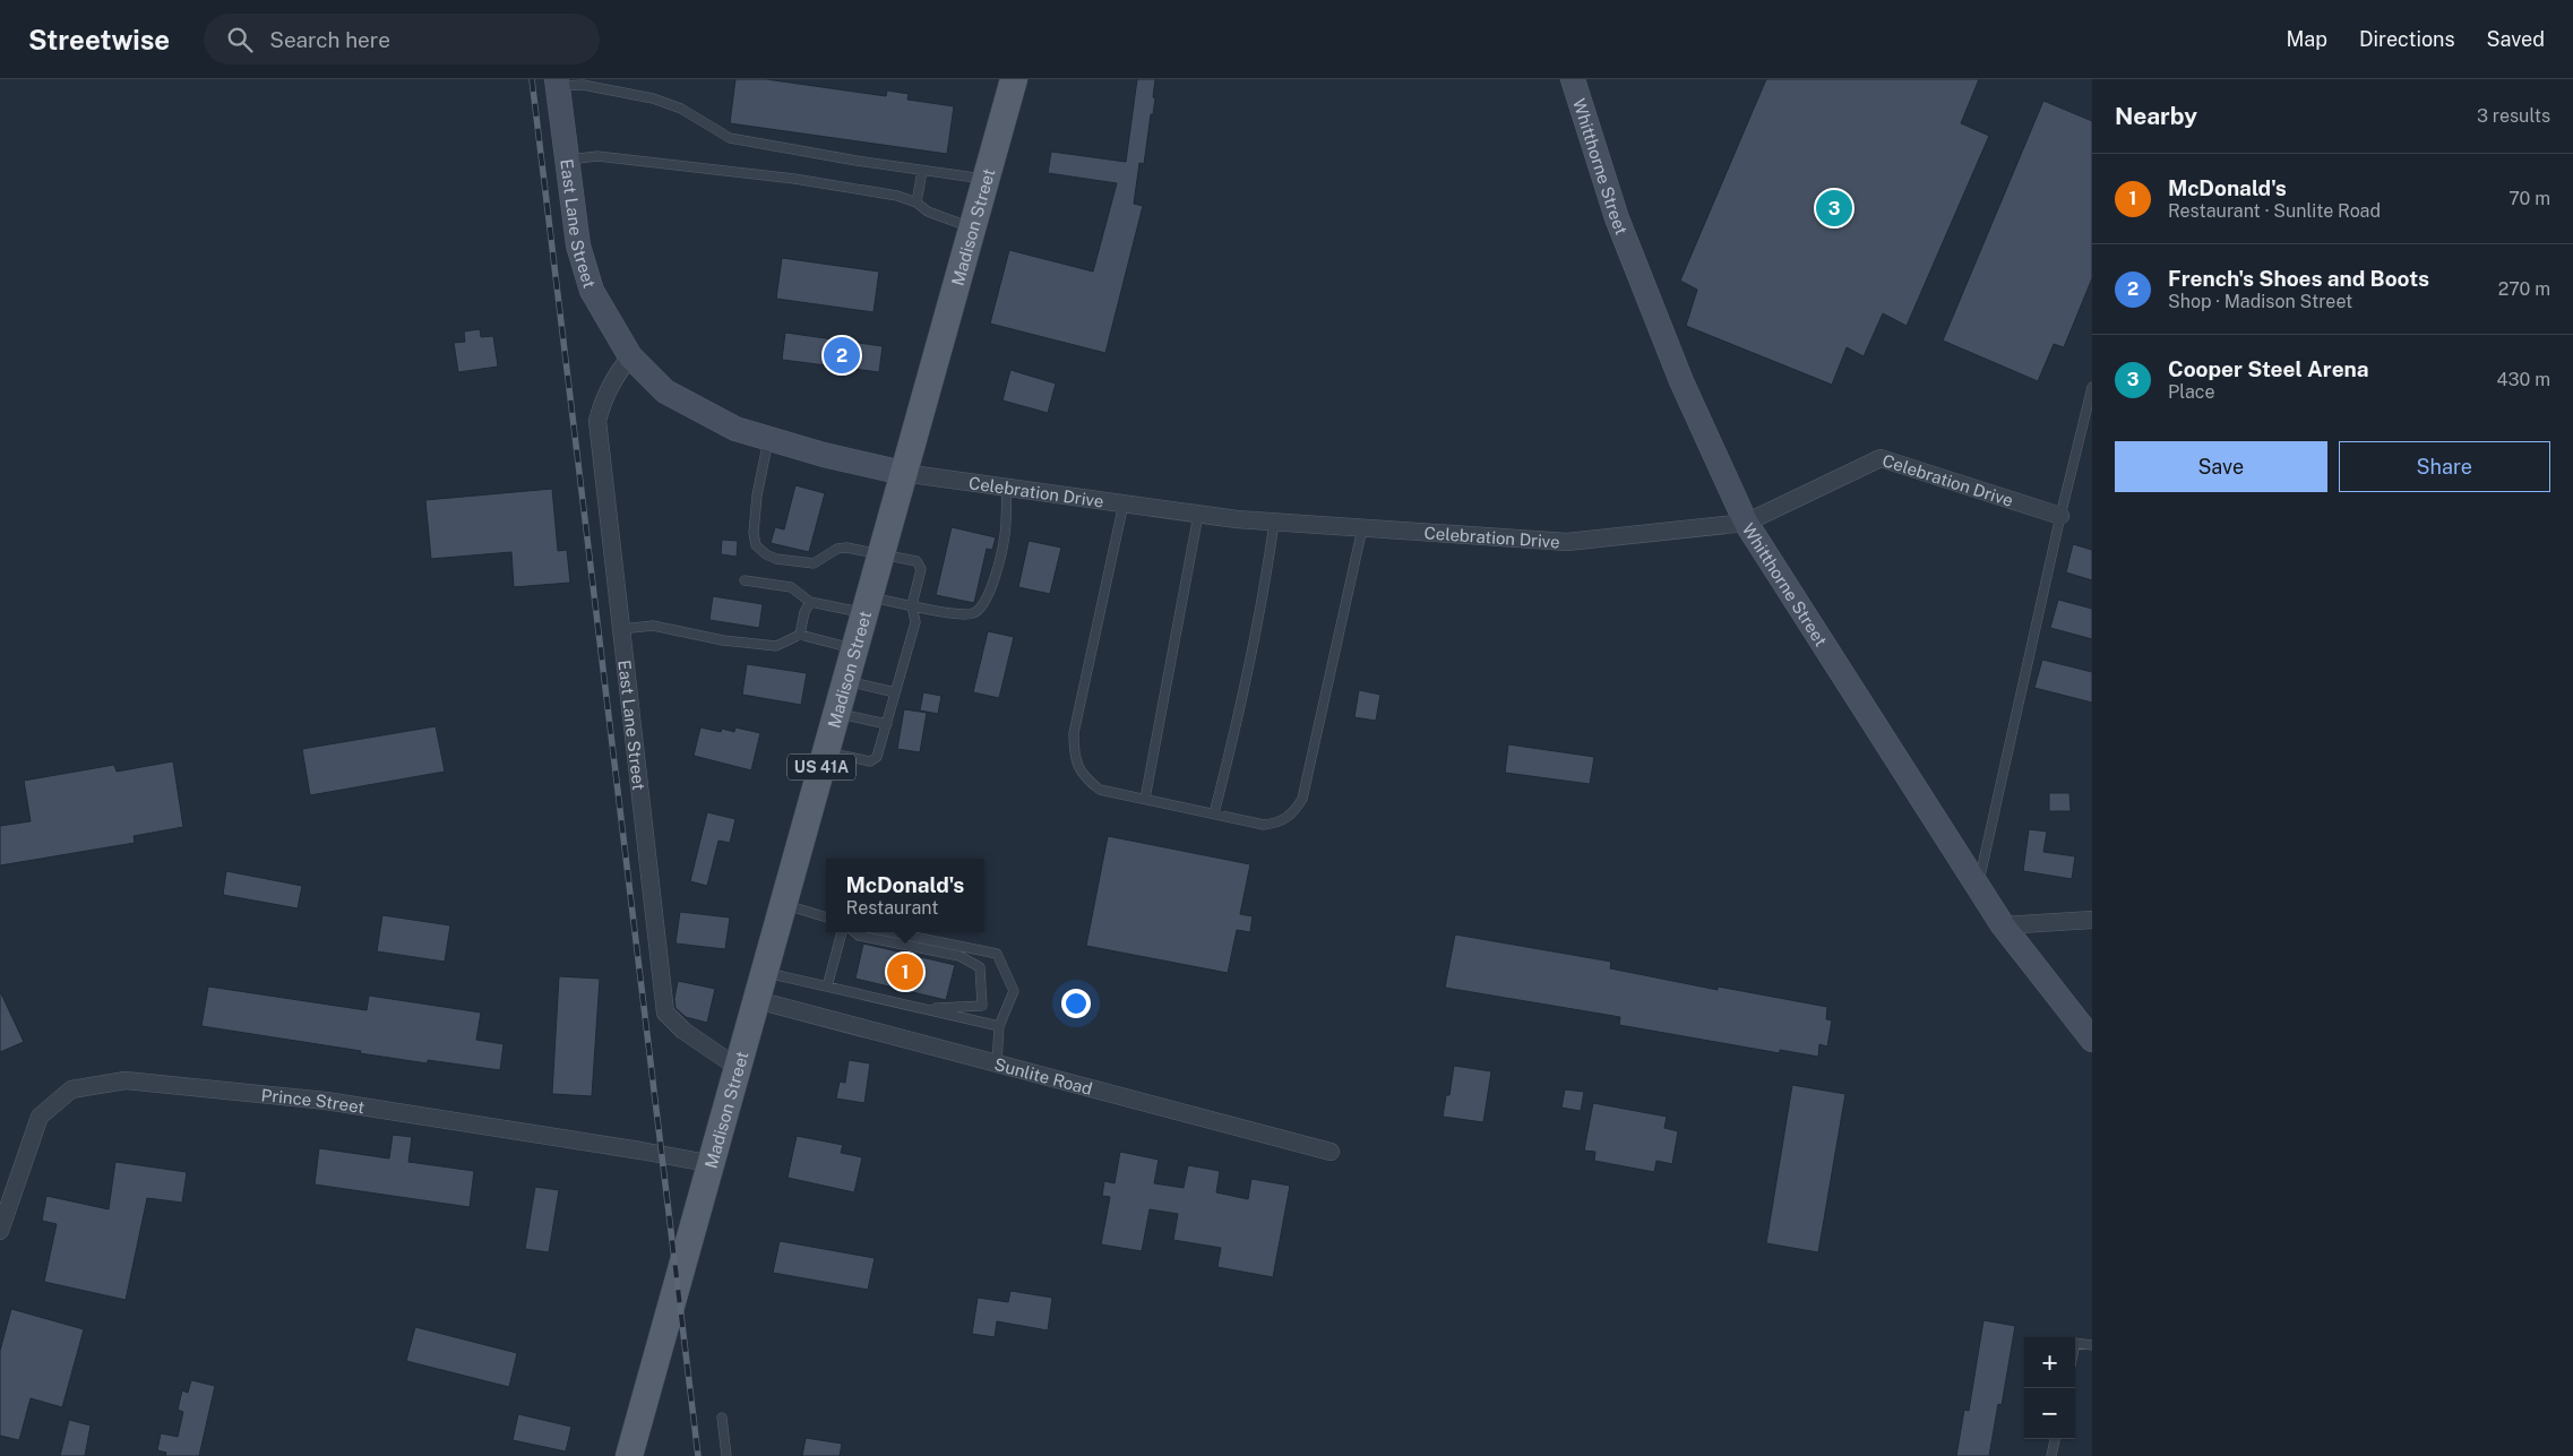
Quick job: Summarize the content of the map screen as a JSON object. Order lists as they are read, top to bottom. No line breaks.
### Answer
{"streets":{"main road":["Madison Street","US 41A"],"street":["Whitthorne Street","East Lane Street","Celebration Drive","Sunlite Road","Prince Street"]},"crossings":[["Whitthorne Street","Celebration Drive"],["East Lane Street","Madison Street"],["East Lane Street","Celebration Drive"],["Madison Street","Celebration Drive"],["Madison Street","Sunlite Road"],["Madison Street","Prince Street"]],"page":{"header":"Streetwise","search":"Search here","nav":["Map","Directions","Saved"],"heading":["Nearby","3 results"],"list":[{"mark":"1","name":"McDonald's","note":"Restaurant · Sunlite Road","value":"70 m"},{"mark":"2","name":"French's Shoes and Boots","note":"Shop · Madison Street","value":"270 m"},{"mark":"3","name":"Cooper Steel Arena","note":"Place","value":"430 m"}],"pins":["3","2","1"],"buttons":["Save","Share"],"popup":["McDonald's","Restaurant"],"map_buttons":["+","−"]}}
